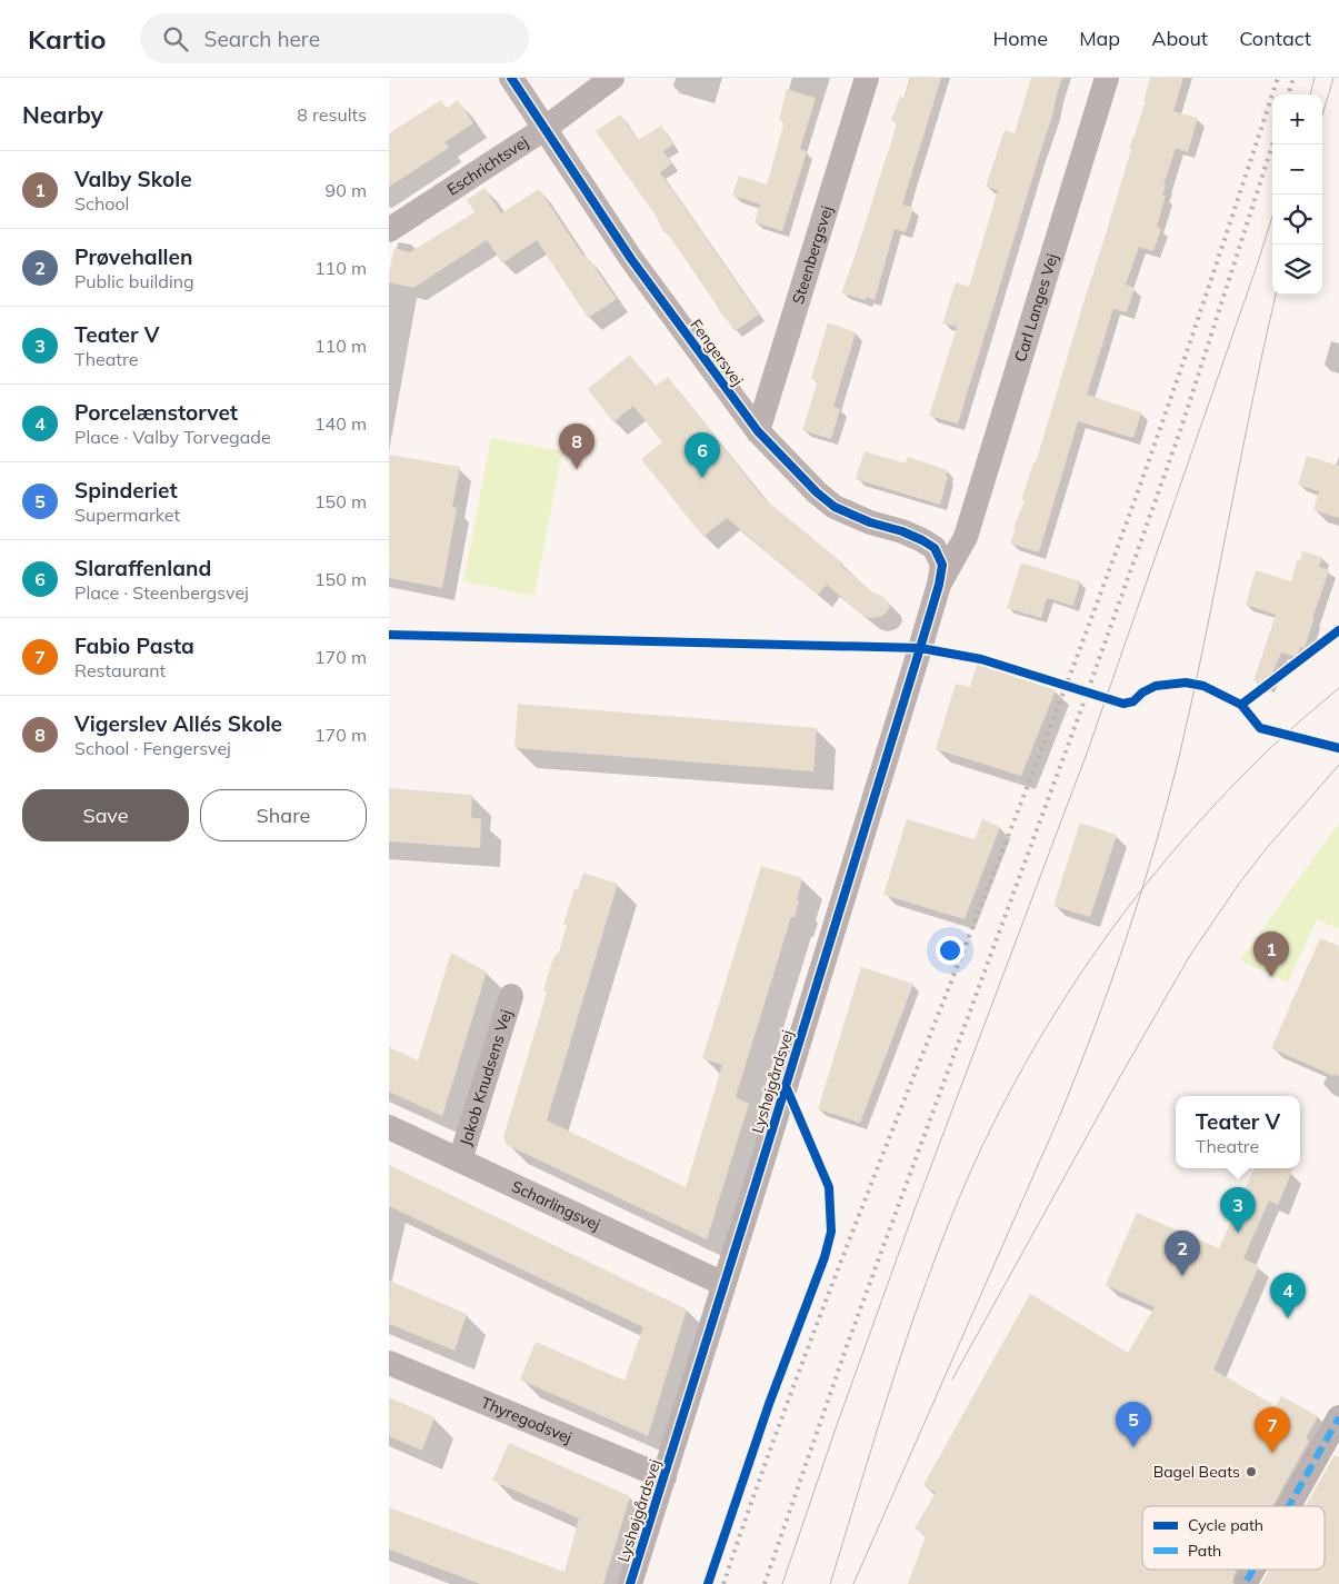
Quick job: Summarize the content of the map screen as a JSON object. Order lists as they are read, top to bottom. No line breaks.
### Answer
{"streets":{"street":["Eschrichtsvej","Steenbergsvej","Carl Langes Vej","Fengersvej","Jakob Knudsens Vej","Lyshøjgårdsvej","Scharlingsvej","Thyregodsvej"]},"crossings":[["Eschrichtsvej","Fengersvej"],["Steenbergsvej","Fengersvej"],["Carl Langes Vej","Lyshøjgårdsvej"],["Fengersvej","Lyshøjgårdsvej"],["Jakob Knudsens Vej","Scharlingsvej"],["Lyshøjgårdsvej","Scharlingsvej"],["Lyshøjgårdsvej","Thyregodsvej"]],"places":["Bagel Beats"],"legend":["Cycle path","Path"],"page":{"header":"Kartio","search":"Search here","nav":["Home","Map","About","Contact"],"heading":["Nearby","8 results"],"map_buttons":["+","−"],"list":[{"mark":"1","name":"Valby Skole","note":"School","value":"90 m"},{"mark":"2","name":"Prøvehallen","note":"Public building","value":"110 m"},{"mark":"3","name":"Teater V","note":"Theatre","value":"110 m"},{"mark":"4","name":"Porcelænstorvet","note":"Place · Valby Torvegade","value":"140 m"},{"mark":"5","name":"Spinderiet","note":"Supermarket","value":"150 m"},{"mark":"6","name":"Slaraffenland","note":"Place · Steenbergsvej","value":"150 m"},{"mark":"7","name":"Fabio Pasta","note":"Restaurant","value":"170 m"},{"mark":"8","name":"Vigerslev Allés Skole","note":"School · Fengersvej","value":"170 m"}],"pins":["8","6","1","3","2","4","5","7"],"buttons":["Save","Share"],"popup":["Teater V","Theatre"]}}
